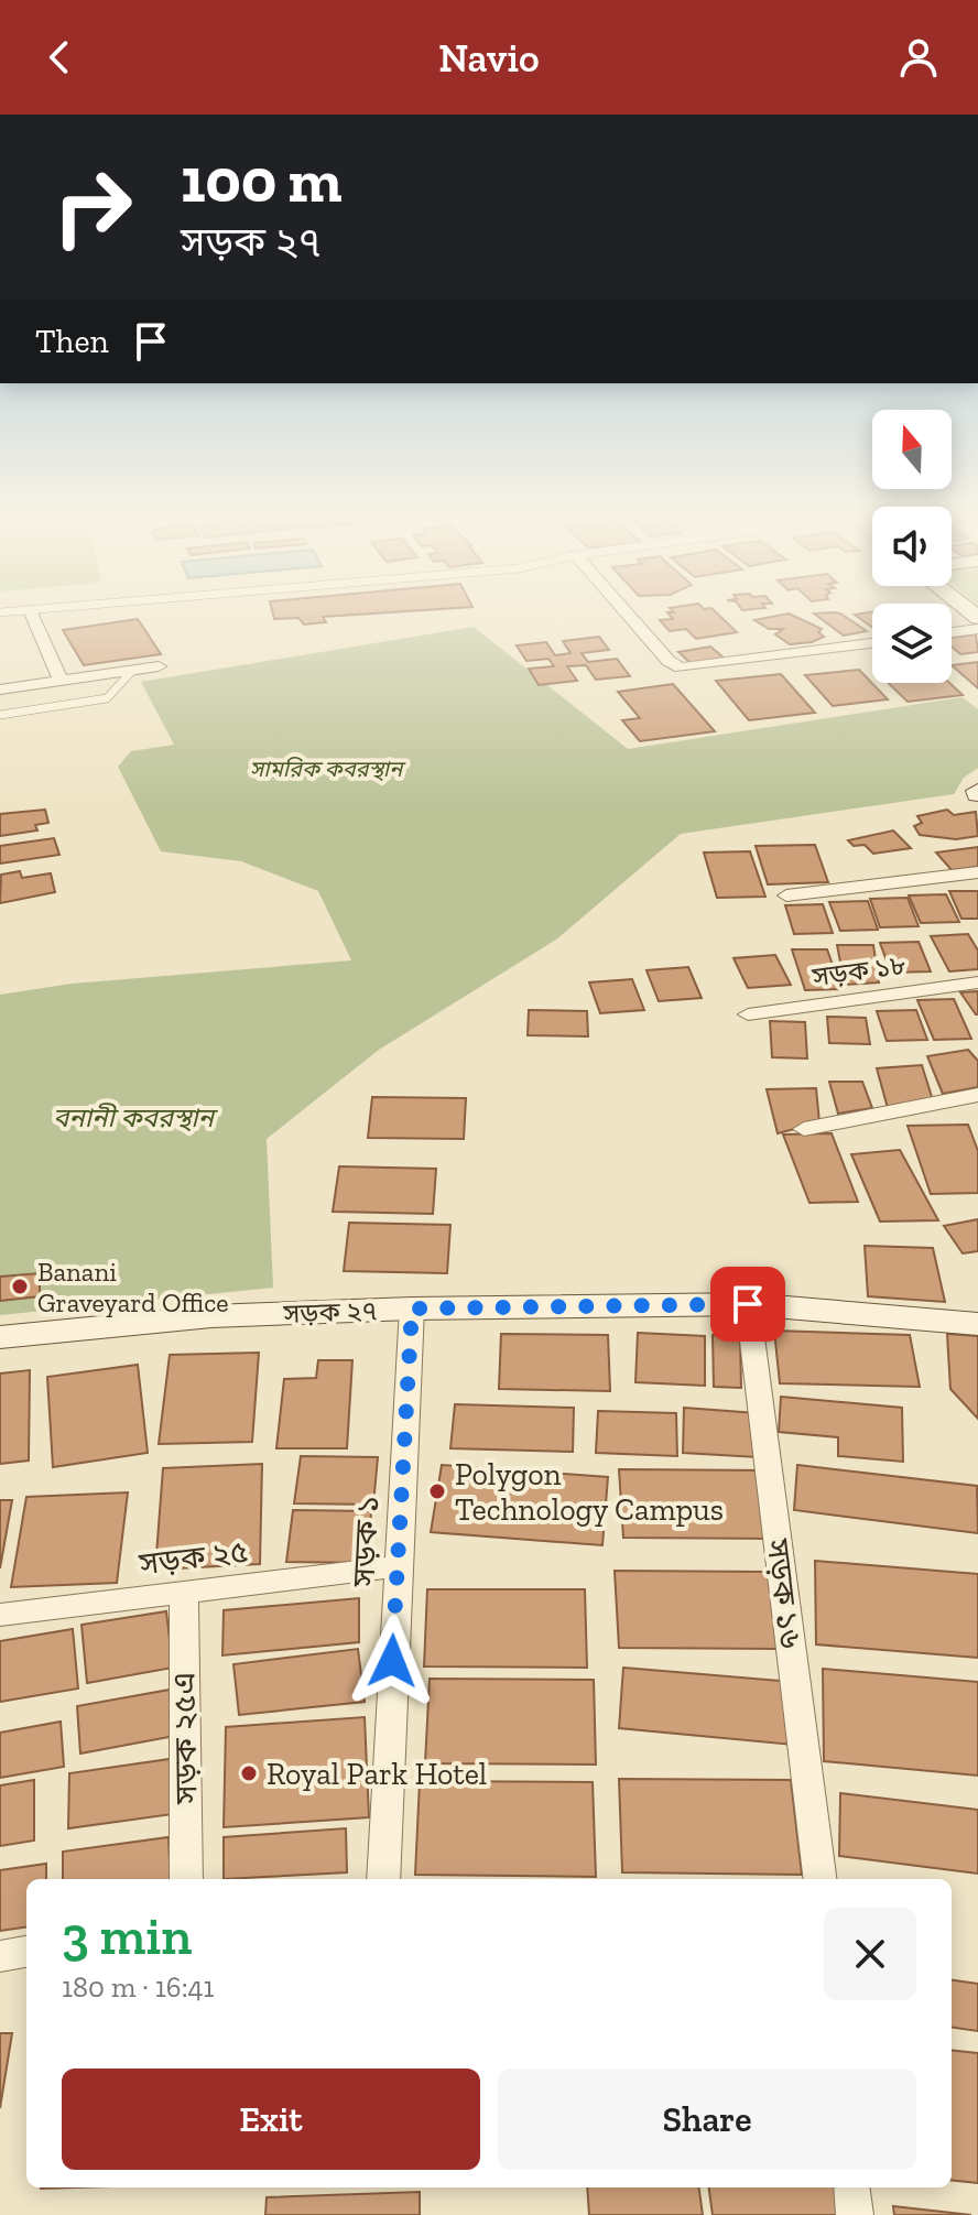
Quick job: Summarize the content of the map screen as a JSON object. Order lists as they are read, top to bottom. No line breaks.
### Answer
{"streets":{"street":["সড়ক ১৮","সড়ক ২৭","সড়ক ১","সড়ক ২৫","সড়ক ১৬","সড়ক ২৫এ"]},"crossings":[["সড়ক ২৭","সড়ক ১"],["সড়ক ২৭","সড়ক ১৬"],["সড়ক ১","সড়ক ২৫"],["সড়ক ২৫","সড়ক ২৫এ"]],"parks":["সামরিক কবরস্থান","বনানী কবরস্থান"],"places":["Banani Graveyard Office","Polygon Technology Campus","Royal Park Hotel"],"north":"top","page":{"header":"Navio","turn":["100 m","সড়ক ২৭"],"then":"Then","heading":["3 min","180 m · 16:41"],"buttons":["Exit","Share"]}}
